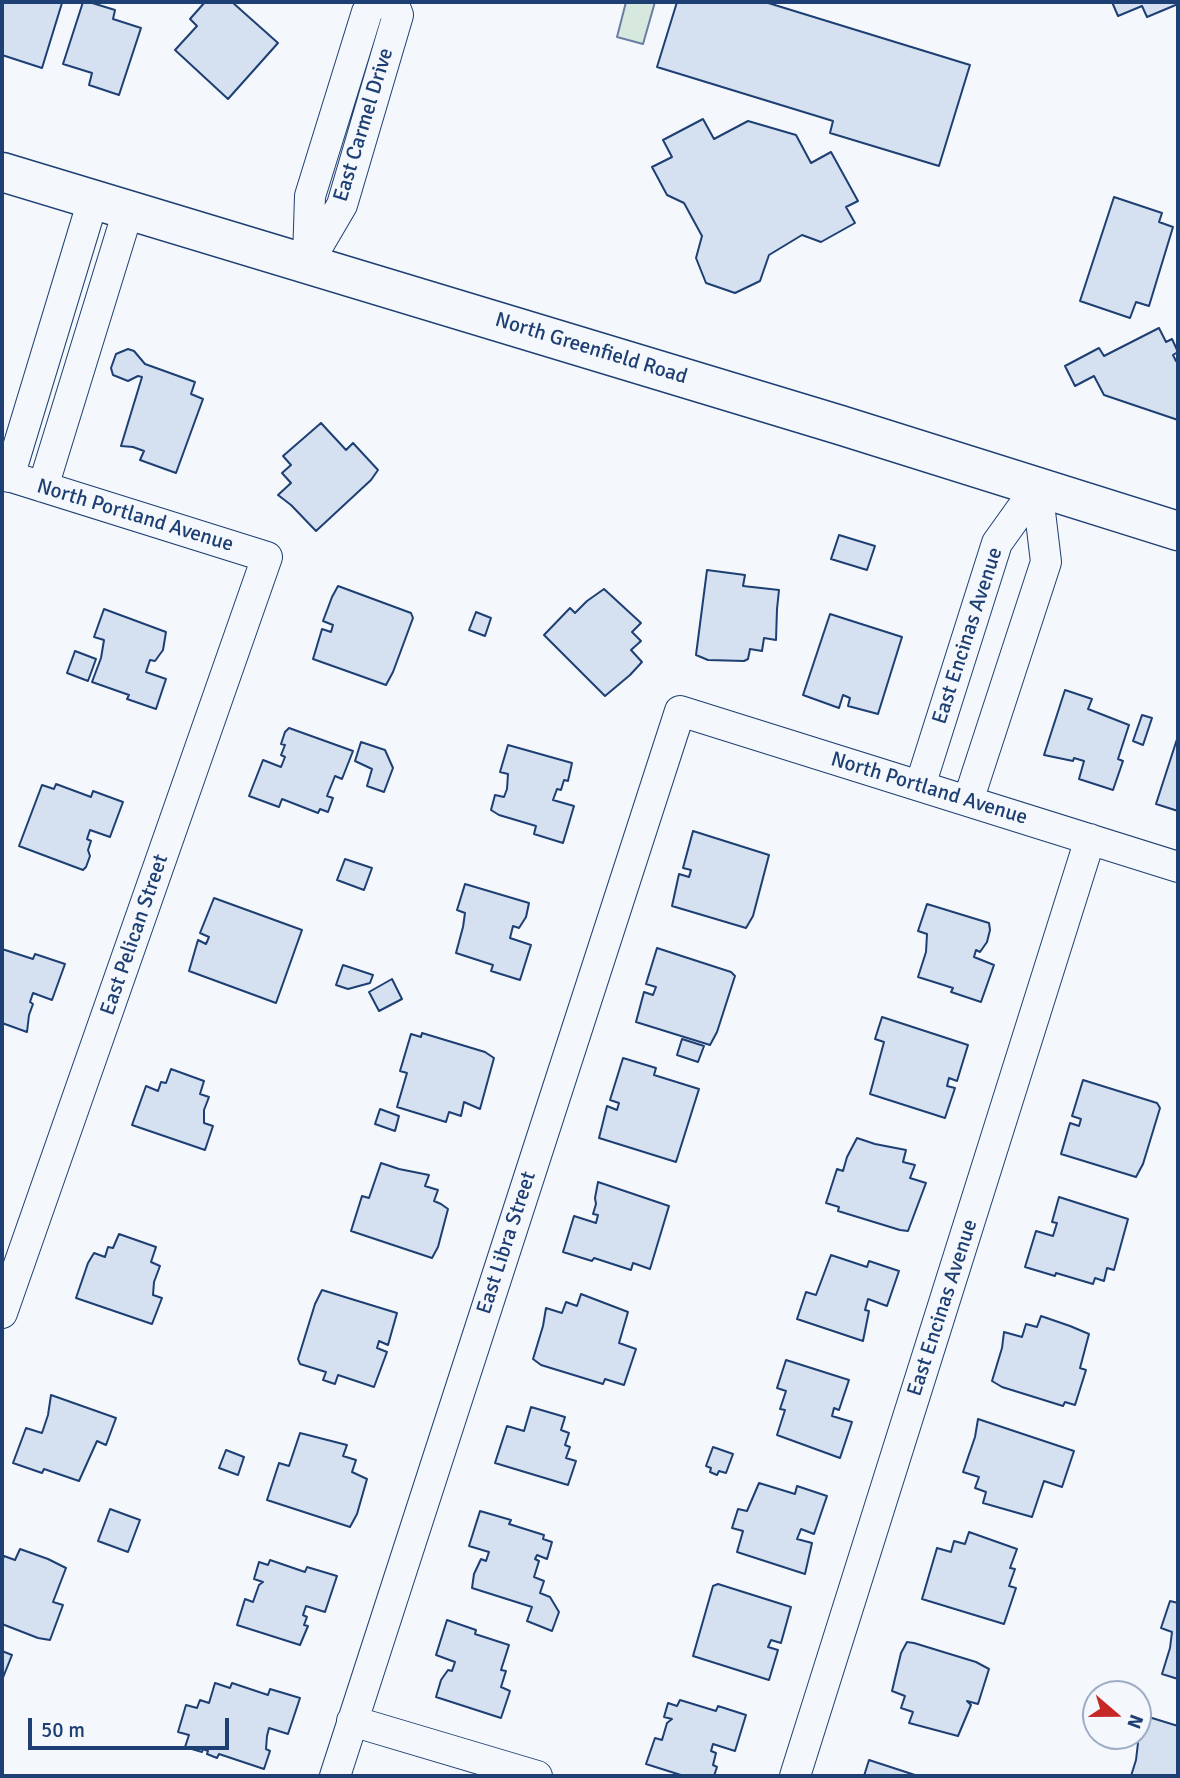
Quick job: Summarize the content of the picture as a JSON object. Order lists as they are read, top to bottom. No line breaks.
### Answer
{"streets":{"main road":["North Greenfield Road"],"street":["East Carmel Drive","North Portland Avenue","East Encinas Avenue","East Pelican Street","East Libra Street"]},"crossings":[["East Carmel Drive","North Greenfield Road"],["North Greenfield Road","East Encinas Avenue"],["North Portland Avenue","East Encinas Avenue"],["North Portland Avenue","East Pelican Street"],["North Portland Avenue","East Libra Street"]],"scale_bar":"50 m","north":"right"}
